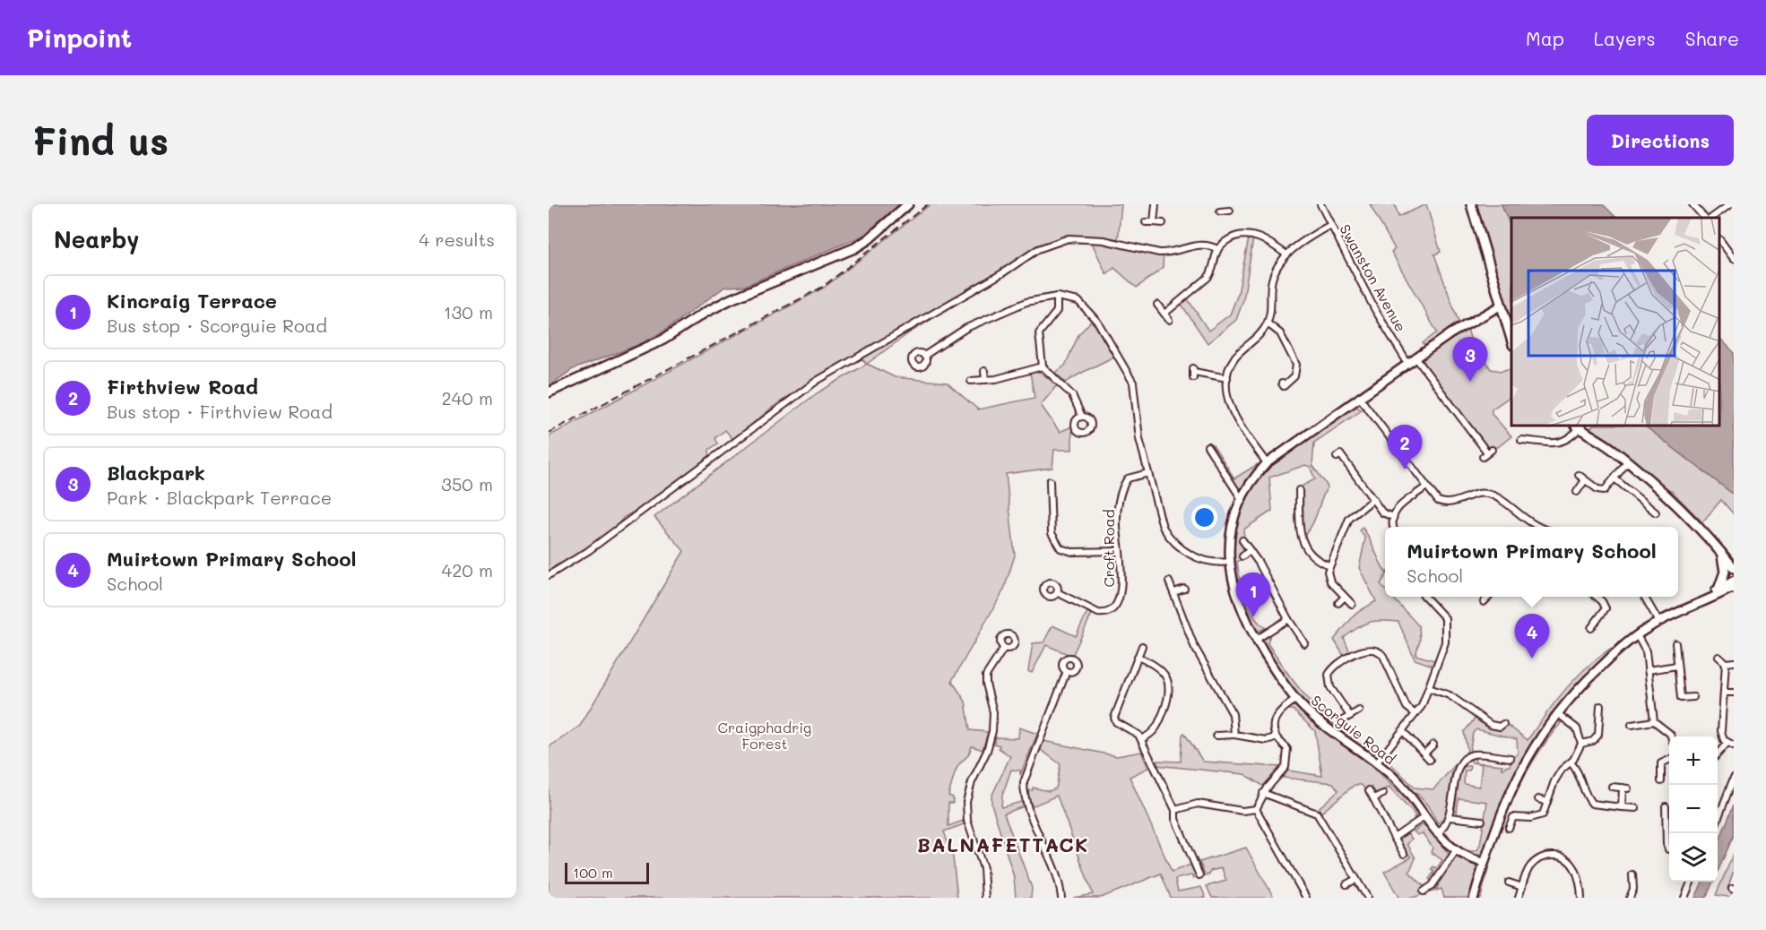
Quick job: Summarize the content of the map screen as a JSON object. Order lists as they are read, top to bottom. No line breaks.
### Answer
{"streets":{"street":["Swanston Avenue","Croft Road","Scorguie Road"]},"crossings":[["Swanston Avenue","Scorguie Road"]],"districts":["BALNAFETTACK"],"parks":["Craigphadrig Forest"],"scale_bar":"100 m","page":{"header":"Pinpoint","nav":["Map","Layers","Share"],"buttons":"Directions","title":"Find us","heading":["Nearby","4 results"],"list":[{"mark":"1","name":"Kincraig Terrace","note":"Bus stop · Scorguie Road","value":"130 m"},{"mark":"2","name":"Firthview Road","note":"Bus stop · Firthview Road","value":"240 m"},{"mark":"3","name":"Blackpark","note":"Park · Blackpark Terrace","value":"350 m"},{"mark":"4","name":"Muirtown Primary School","note":"School","value":"420 m"}],"pins":["3","2","1","4"],"popup":["Muirtown Primary School","School"],"map_buttons":["+","−"],"scale":"100 m"}}
